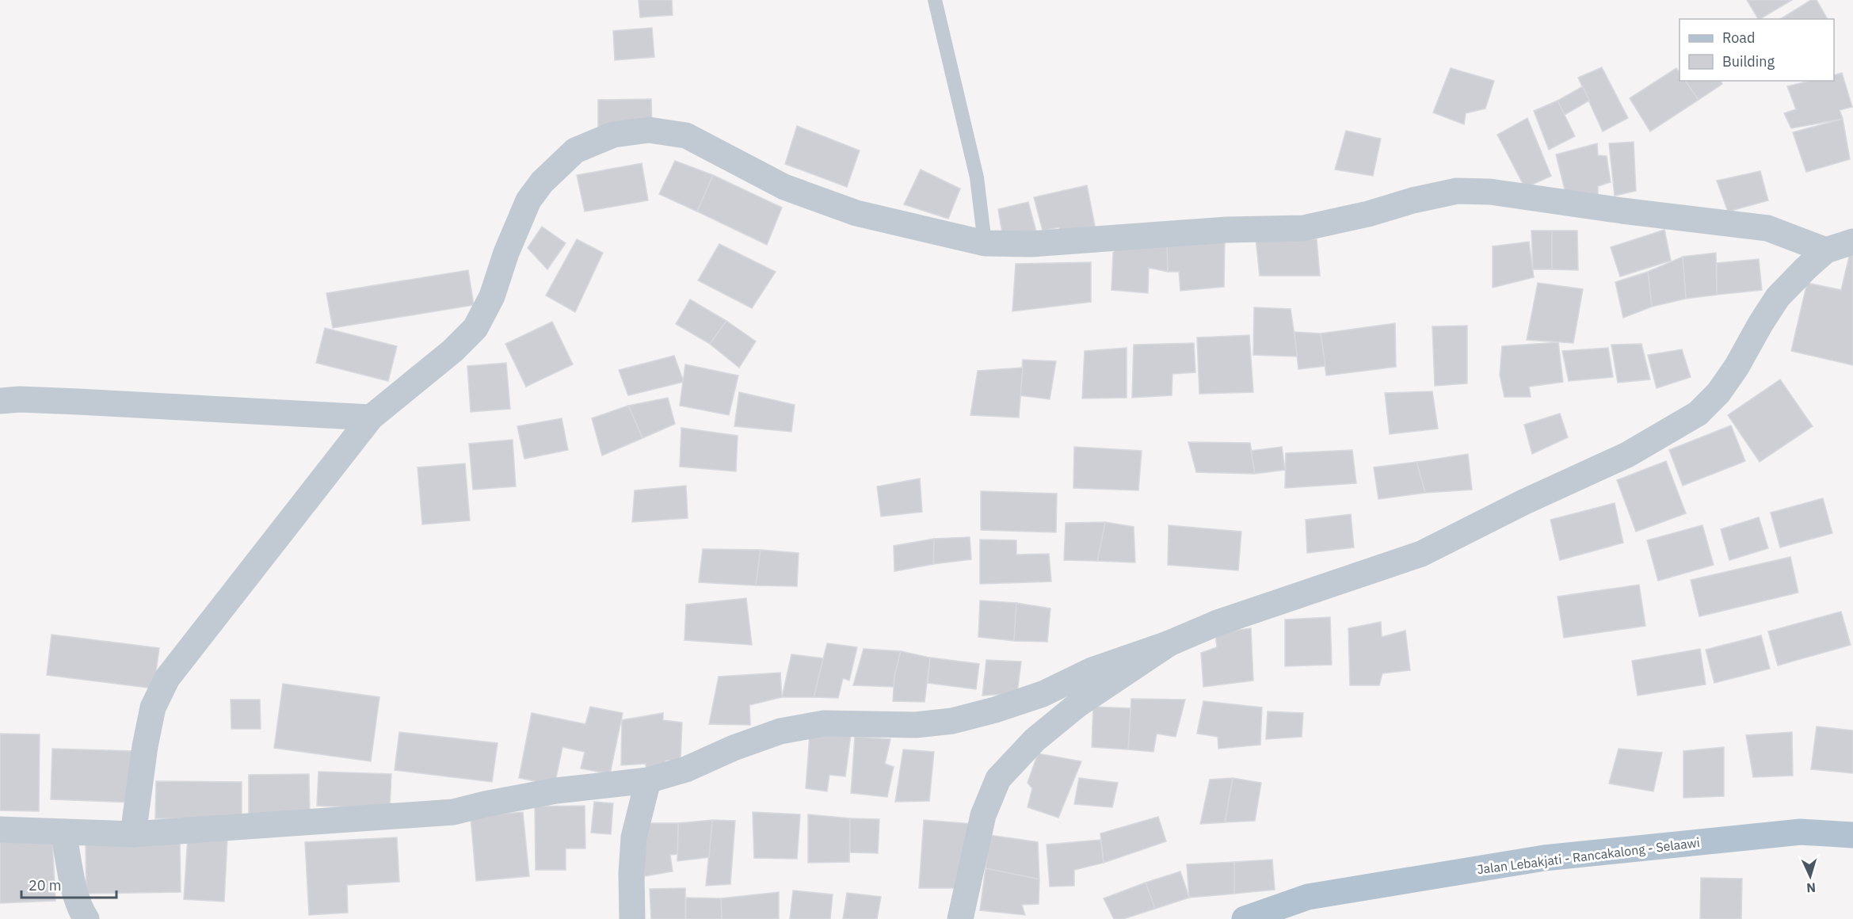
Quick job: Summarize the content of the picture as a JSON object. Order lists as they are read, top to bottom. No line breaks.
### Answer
{"streets":{"main road":["Jalan Lebakjati - Rancakalong - Selaawi"]},"legend":["Road","Building"],"scale_bar":"20 m","north":"bottom"}
